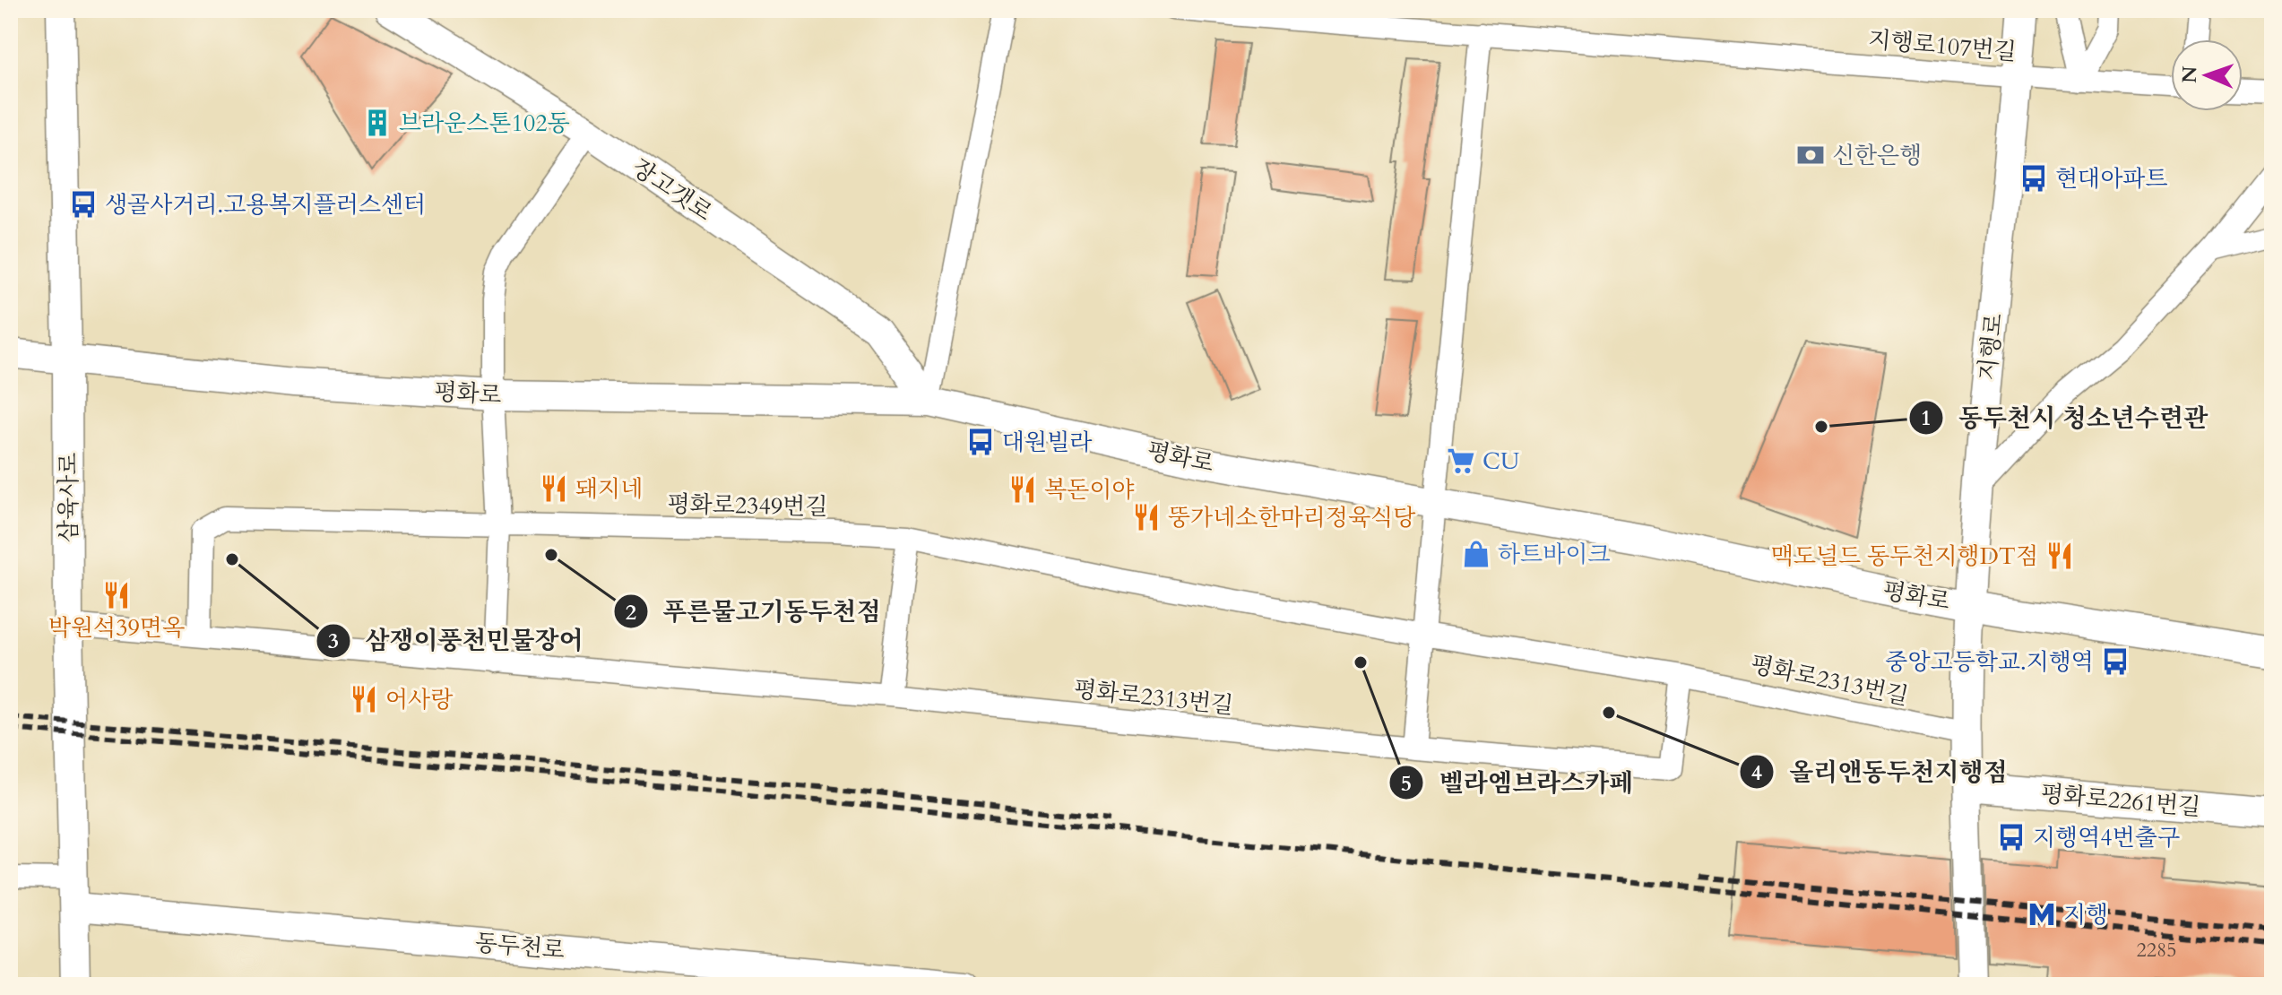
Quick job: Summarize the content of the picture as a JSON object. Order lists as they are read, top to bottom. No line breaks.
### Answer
{"streets":{"main road":["장고갯로","지행로","평화로","삼육사로","평화로2261번길","동두천로"],"street":["지행로107번길","평화로2349번길","평화로2313번길"]},"crossings":[["지행로107번길","지행로"],["장고갯로","평화로"],["지행로","평화로"],["지행로","평화로2313번길"],["지행로","평화로2261번길"],["평화로","삼육사로"],["삼육사로","동두천로"],["평화로2349번길","평화로2313번길"]],"places":{"building":["브라운스톤102동"],"bank":["신한은행"],"bus stop":["현대아파트","생골사거리.고용복지플러스센터","대원빌라","중앙고등학교.지행역","지행역4번출구"],"other":["동두천시 청소년수련관","푸른물고기동두천점","삼쟁이풍천민물장어","벨라엠브라스카페","올리앤동두천지행점"],"supermarket":["CU"],"restaurant":["돼지네","복돈이야","뚱가네소한마리정육식당","맥도널드 동두천지행DT점","박원석39면옥","어사랑"],"shop":["하트바이크"],"metro station":["지행"]},"house_numbers":["2285"],"north":"left"}
